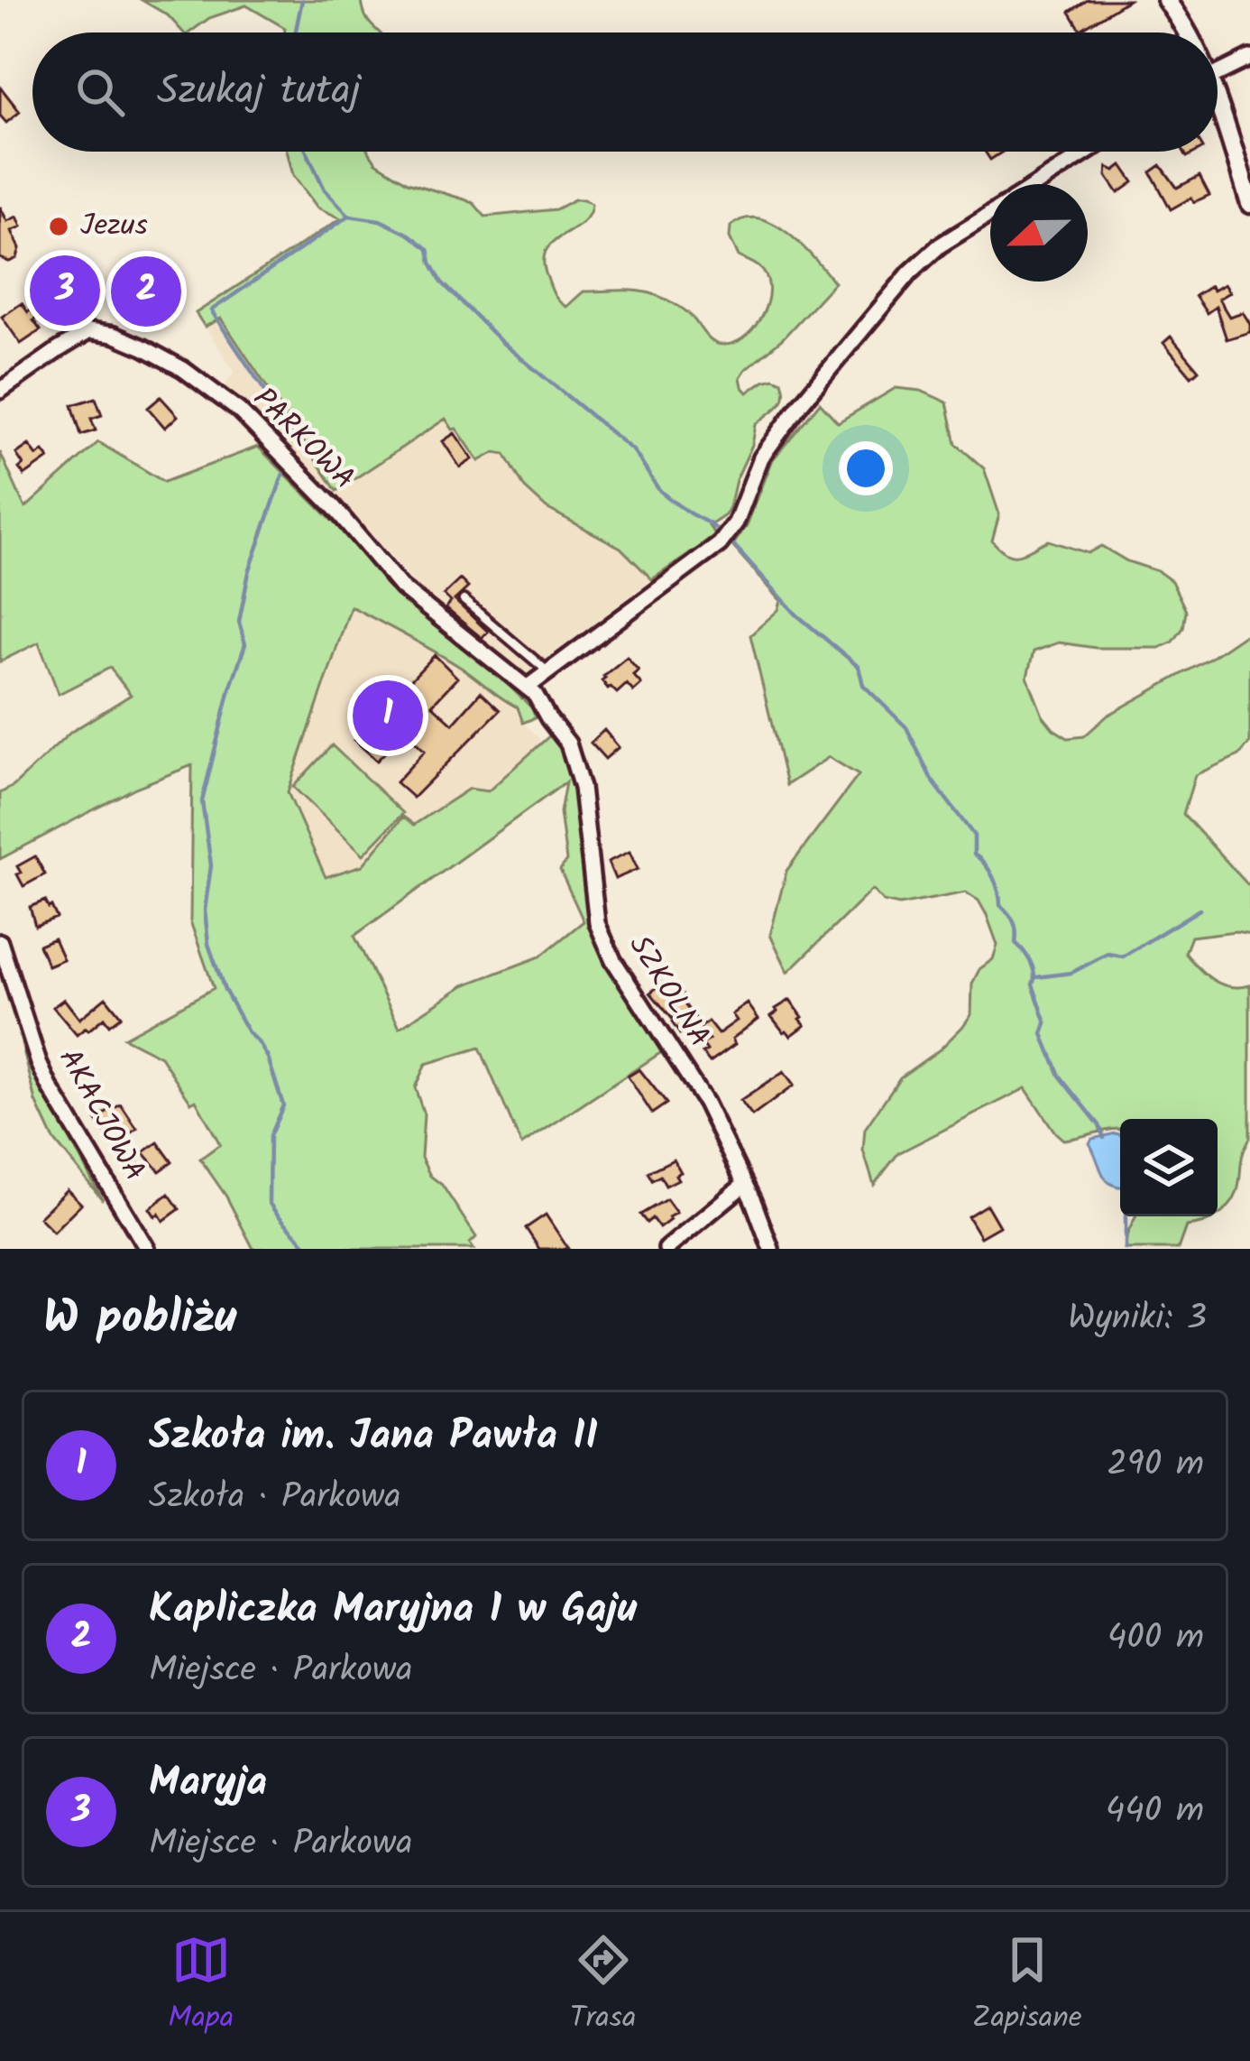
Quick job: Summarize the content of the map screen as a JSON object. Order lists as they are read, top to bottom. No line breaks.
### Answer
{"streets":{"street":["PARKOWA","SZKOLNA","AKACJOWA"]},"crossings":[["PARKOWA","SZKOLNA"]],"places":["Jezus"],"north":"left","page":{"search":"Szukaj tutaj","pins":["3","2","1"],"heading":["W pobliżu","Wyniki: 3"],"list":[{"mark":"1","name":"Szkoła im. Jana Pawła II","note":"Szkoła · Parkowa","value":"290 m"},{"mark":"2","name":"Kapliczka Maryjna 1 w Gaju","note":"Miejsce · Parkowa","value":"400 m"},{"mark":"3","name":"Maryja","note":"Miejsce · Parkowa","value":"440 m"}],"nav":["Mapa","Trasa","Zapisane"]}}
